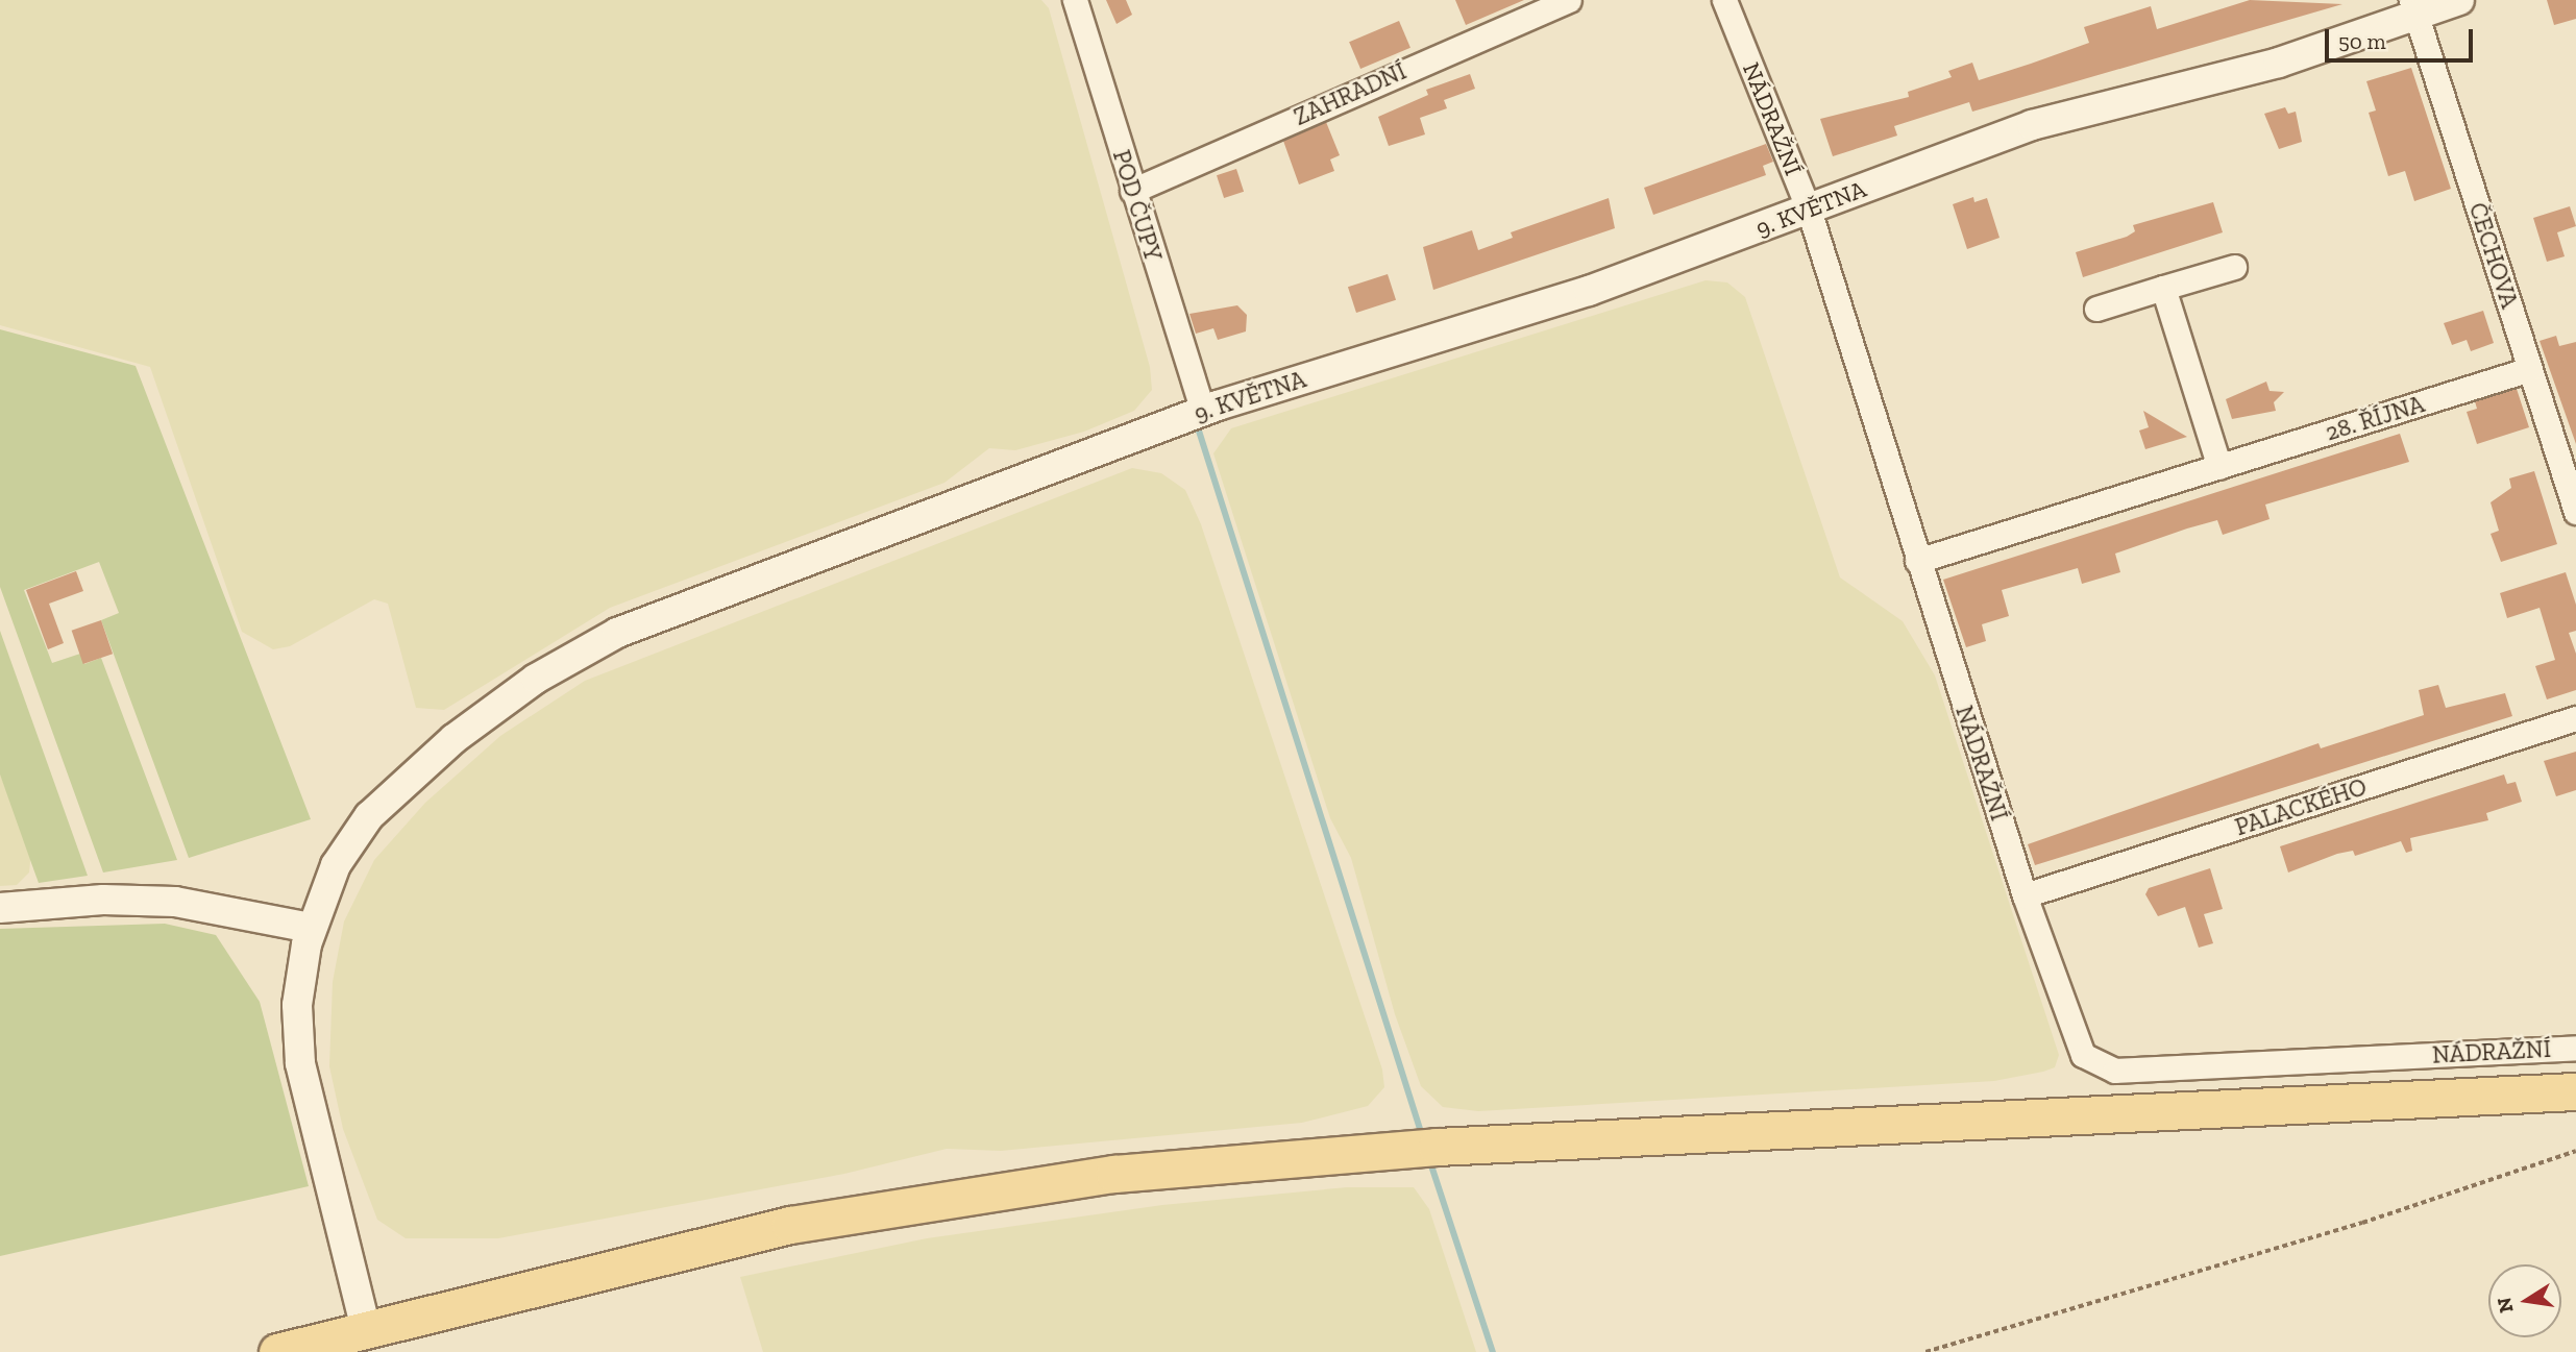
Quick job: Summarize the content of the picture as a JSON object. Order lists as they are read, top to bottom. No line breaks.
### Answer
{"streets":{"street":["ZAHRADNÍ","NÁDRAŽNÍ","POD ČUPY","9. KVĚTNA","ČECHOVA","28. ŘÍJNA","PALACKÉHO"]},"crossings":[["ZAHRADNÍ","POD ČUPY"],["NÁDRAŽNÍ","9. KVĚTNA"],["NÁDRAŽNÍ","28. ŘÍJNA"],["NÁDRAŽNÍ","PALACKÉHO"],["POD ČUPY","9. KVĚTNA"],["9. KVĚTNA","ČECHOVA"],["ČECHOVA","28. ŘÍJNA"]],"scale_bar":"50 m","north":"left"}
